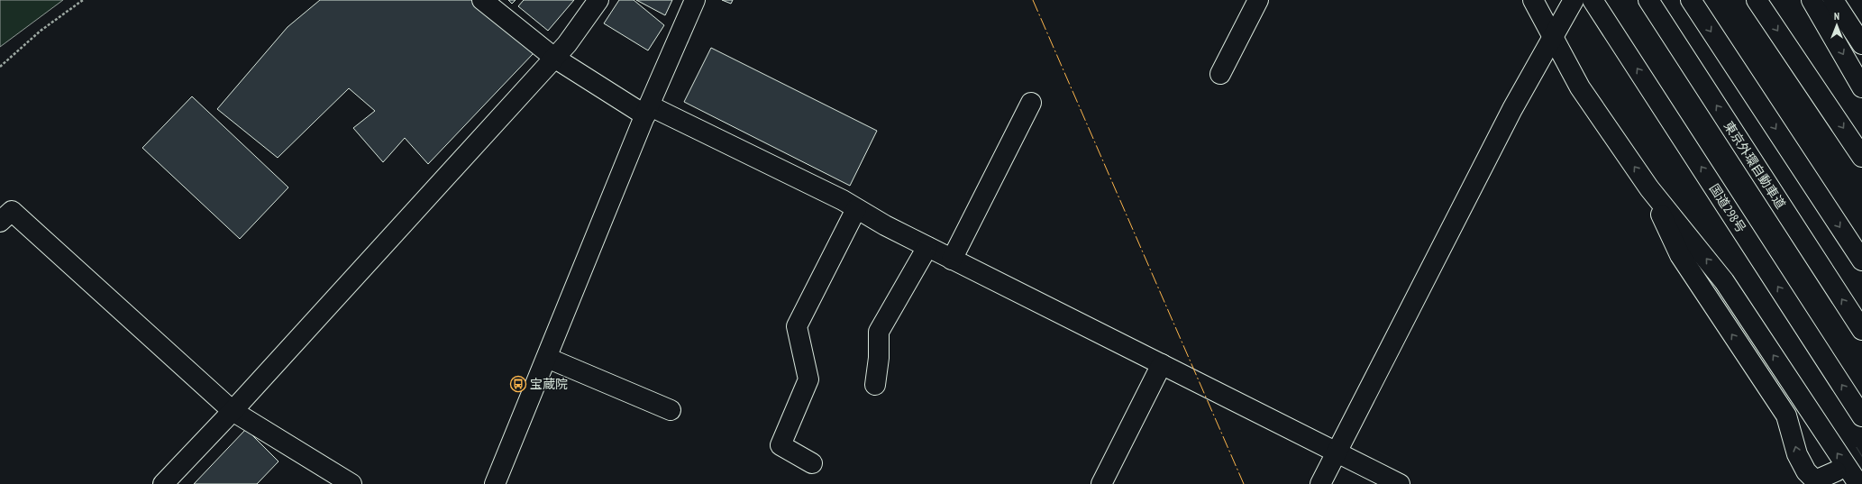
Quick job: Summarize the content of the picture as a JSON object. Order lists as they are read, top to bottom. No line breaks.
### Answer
{"streets":{"main road":["東京外環自動車道","国道298号"]},"places":{"bus stop":["宝蔵院"]},"north":"top"}
